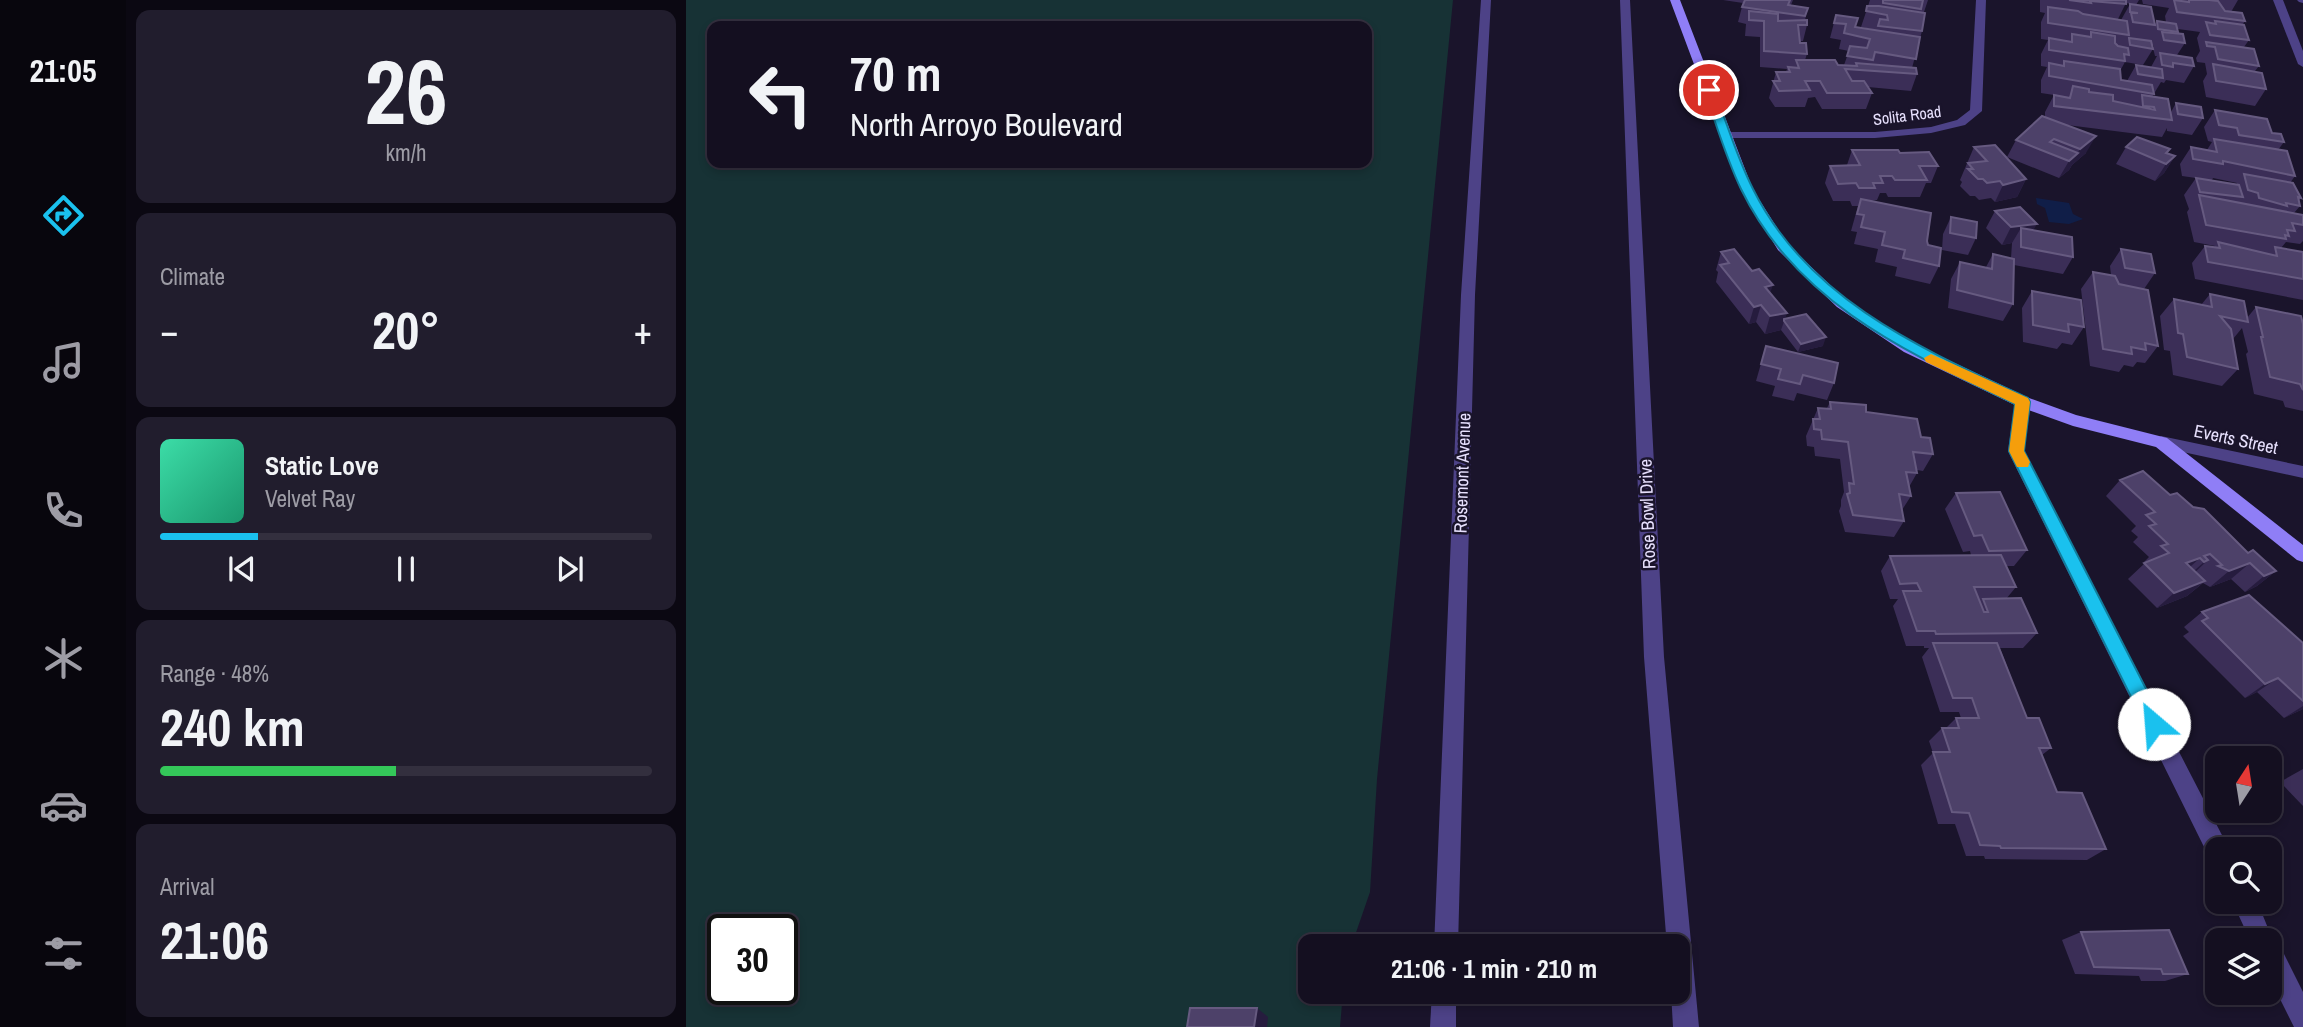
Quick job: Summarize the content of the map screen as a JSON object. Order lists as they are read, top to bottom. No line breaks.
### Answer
{"streets":{"street":["Solita Road","Everts Street","Rosemont Avenue","Rose Bowl Drive"]},"north":"top","page":{"tabs":"21:05","tile":[["26","km/h"],"Climate",["Range · 48%","240 km"],["Arrival","21:06"]],"turn":["70 m","North Arroyo Boulevard"],"heat":["−","20°","+"],"song":["Static Love","Velvet Ray"],"limit":"30","trip":"21:06 · 1 min · 210 m"}}
